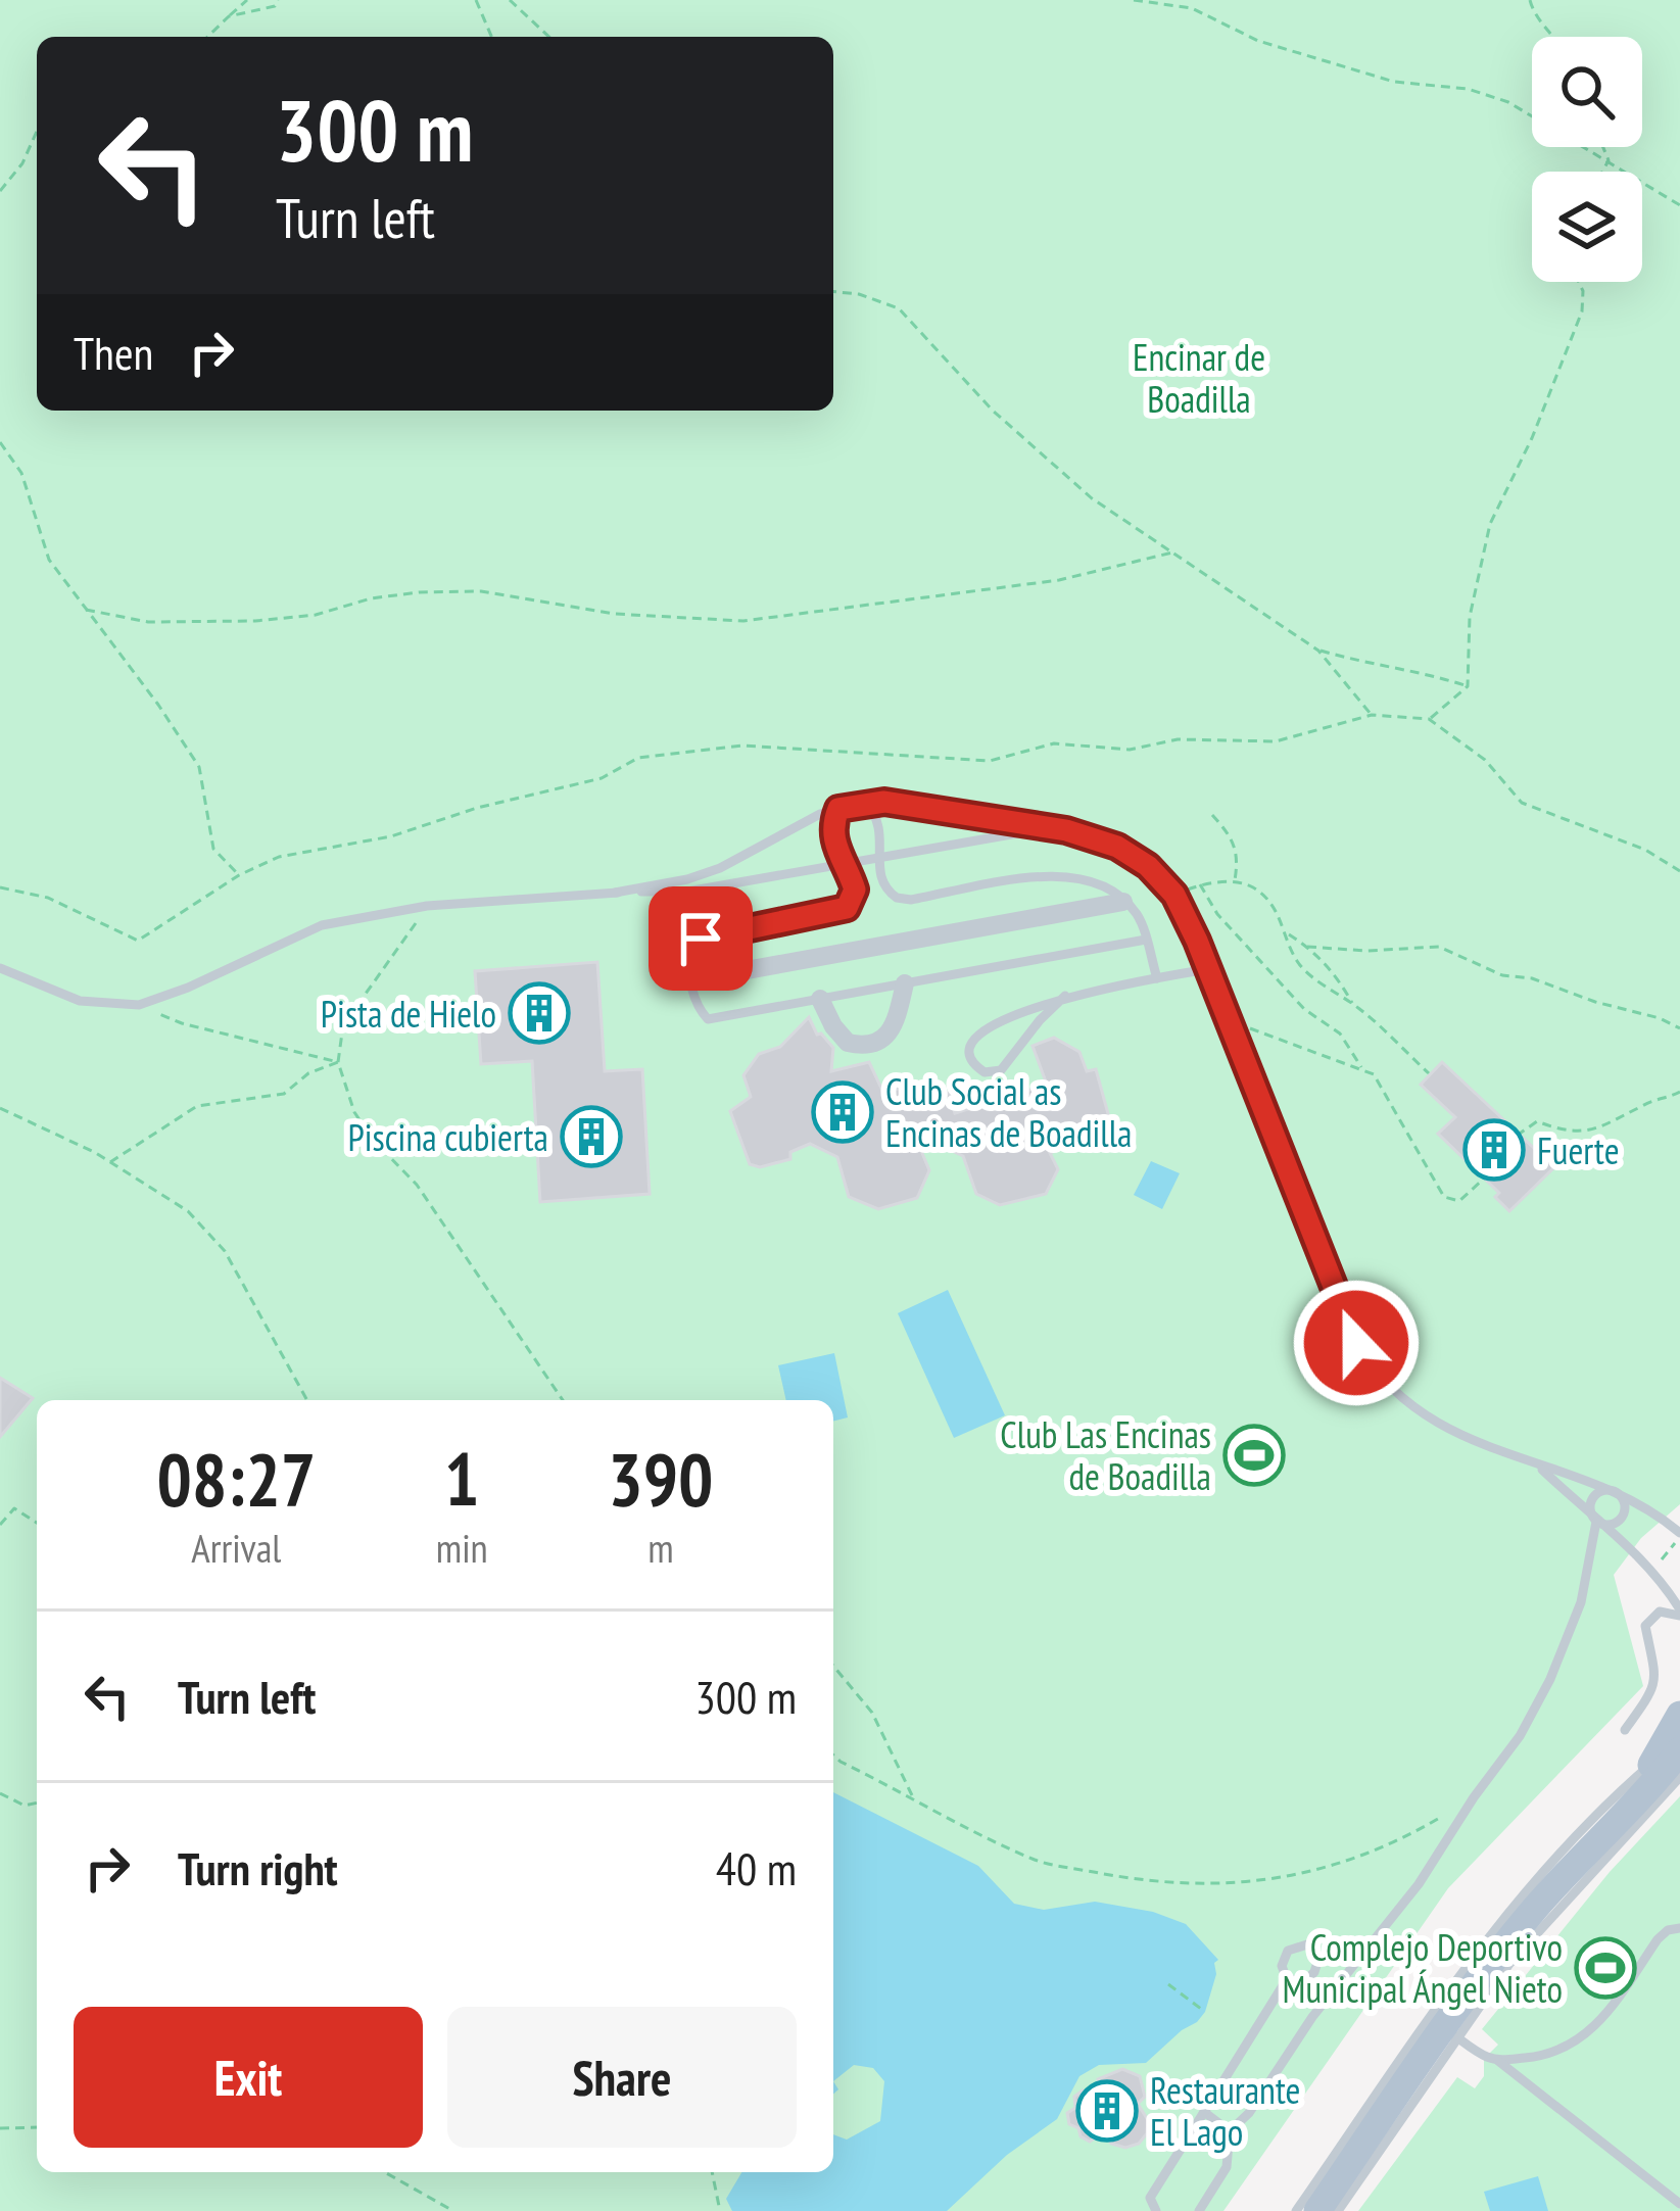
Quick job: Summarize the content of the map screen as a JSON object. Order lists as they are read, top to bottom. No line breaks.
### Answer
{"parks":["Encinar de Boadilla"],"places":{"building":["Pista de Hielo","Club Social as Encinas de Boadilla","Piscina cubierta","Fuerte","Restaurante El Lago"],"sports":["Club Las Encinas de Boadilla","Complejo Deportivo Municipal Ángel Nieto"]},"page":{"turn":["300 m","Turn left"],"then":"Then","eta":["08:27","Arrival","1","min","390","m"],"list":[{"name":"Turn left","value":"300 m"},{"name":"Turn right","value":"40 m"}],"buttons":["Exit","Share"]}}
